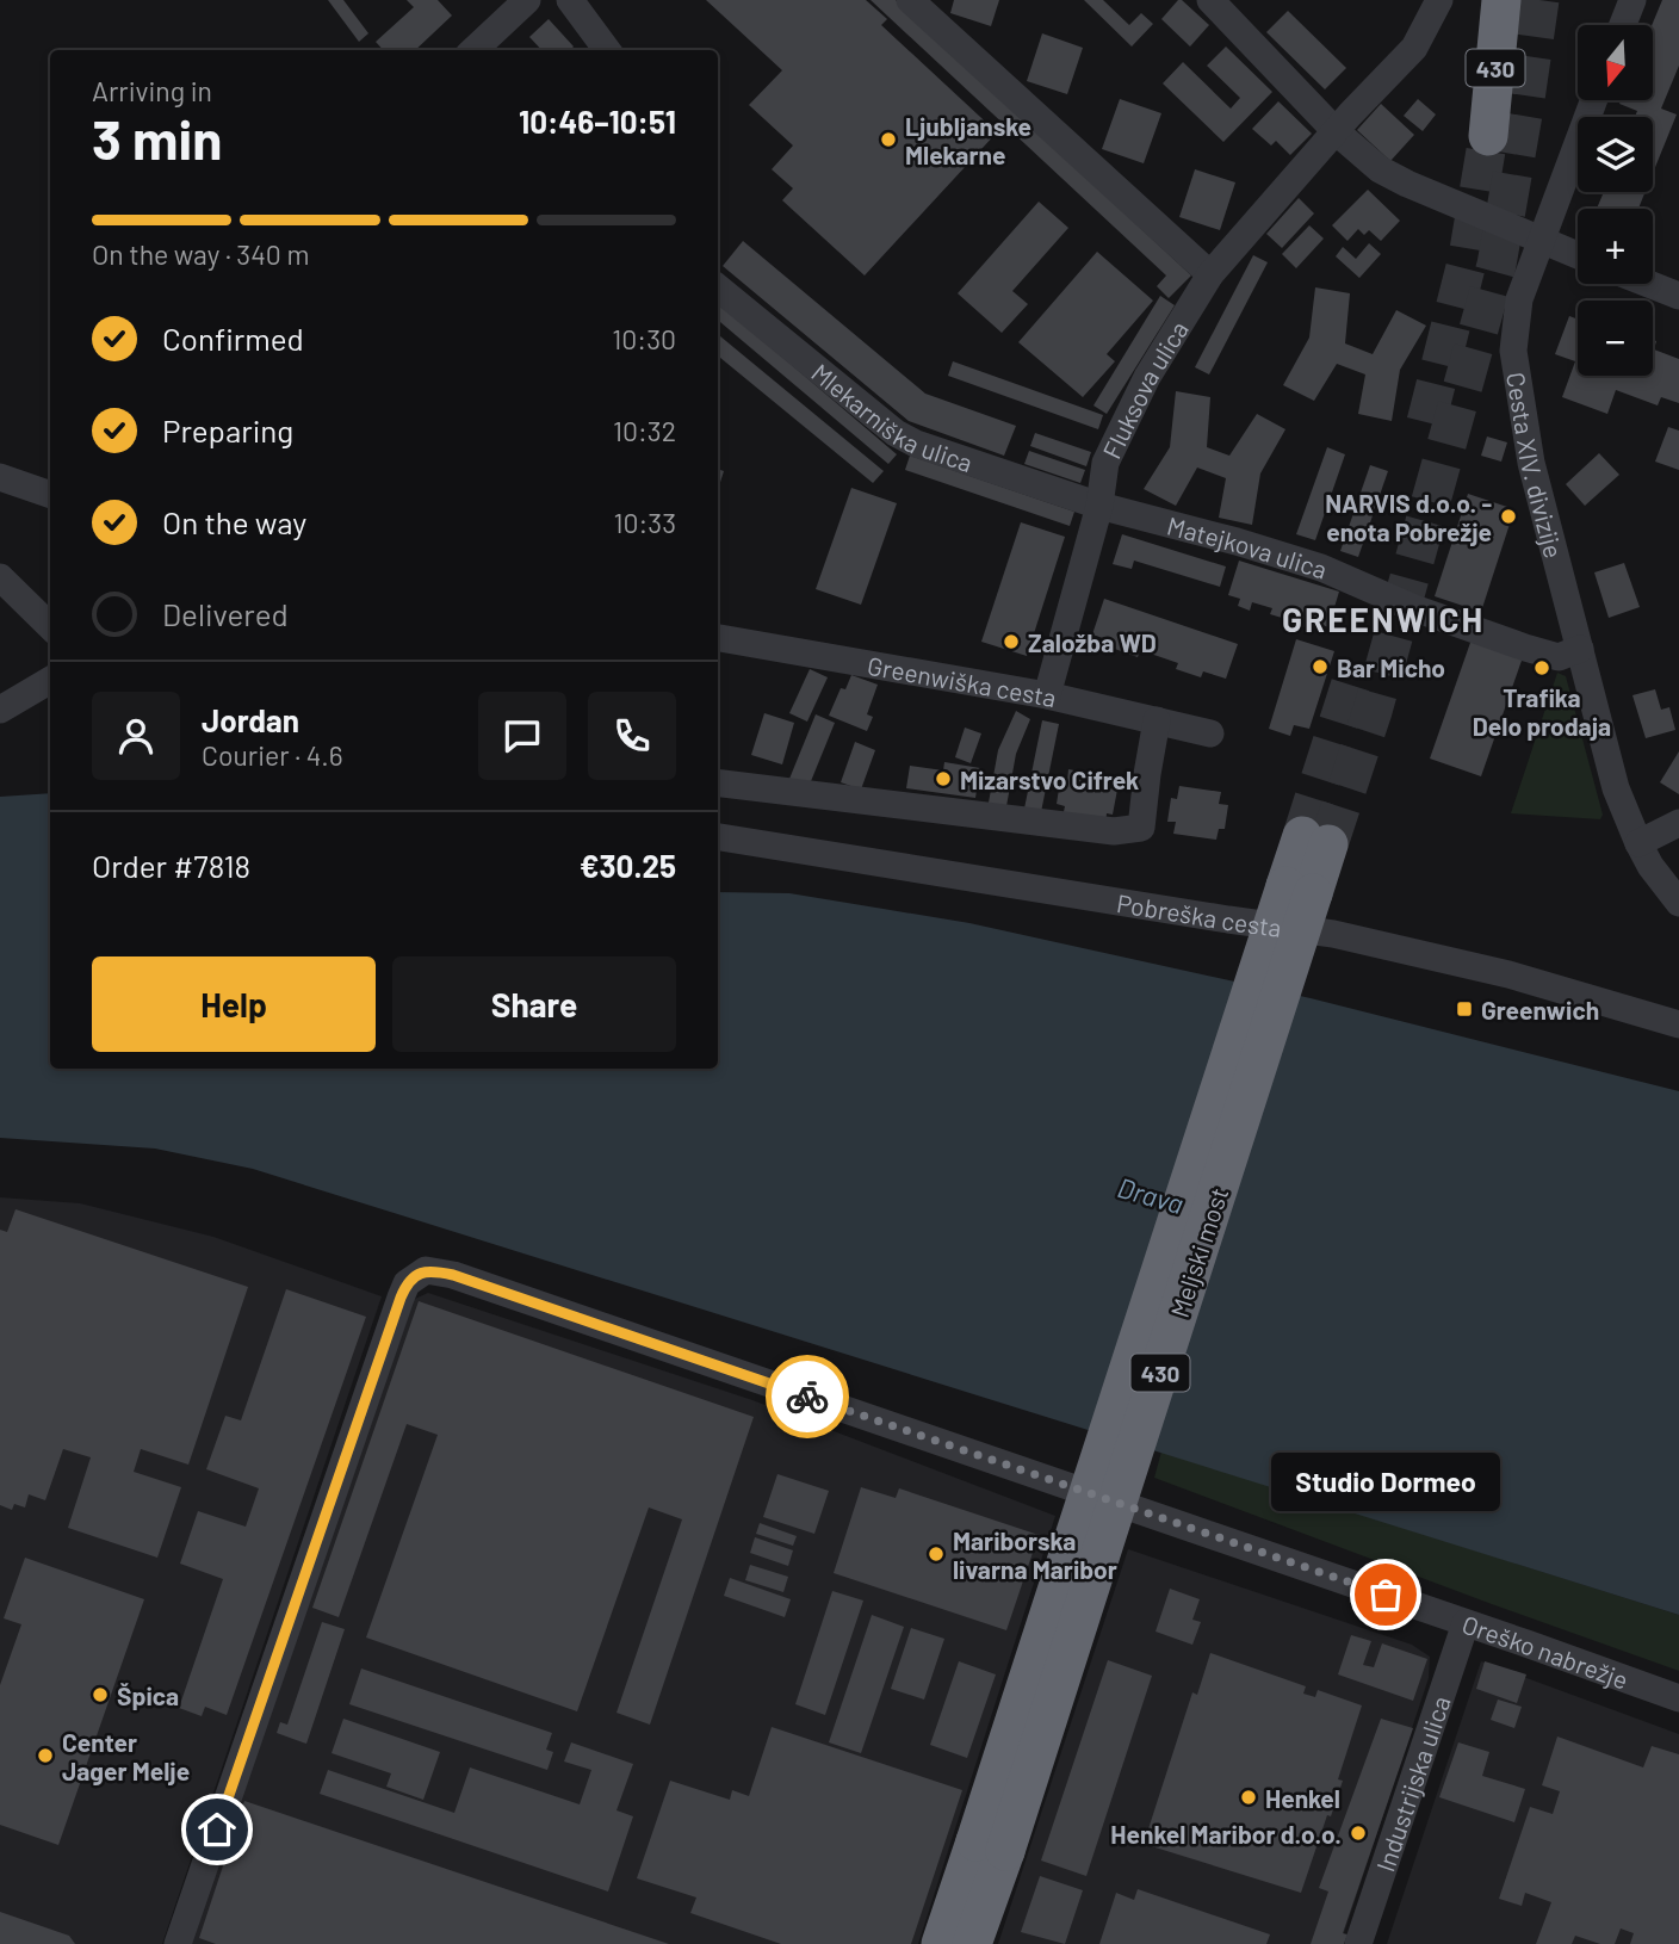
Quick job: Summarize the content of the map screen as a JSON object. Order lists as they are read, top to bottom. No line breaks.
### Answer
{"streets":{"highway":["430","Meljski most"],"street":["Fluksova ulica","Mlekarniška ulica","Cesta XIV. divizije","Matejkova ulica","Greenwiška cesta","Pobreška cesta","Oreško nabrežje","Industrijska ulica"]},"crossings":[["430","Meljski most"],["Fluksova ulica","Mlekarniška ulica"],["Fluksova ulica","Matejkova ulica"],["Fluksova ulica","Greenwiška cesta"],["Mlekarniška ulica","Matejkova ulica"],["Cesta XIV. divizije","Matejkova ulica"],["Pobreška cesta","Meljski most"],["Meljski most","Oreško nabrežje"],["Oreško nabrežje","Industrijska ulica"]],"districts":["GREENWICH"],"water":["Drava"],"places":{"other":["Ljubljanske Mlekarne","NARVIS d.o.o. - enota Pobrežje","Založba WD","Bar Micho","Trafika Delo prodaja","Mizarstvo Cifrek","Mariborska livarna Maribor","Studio Dormeo","Špica","Center Jager Melje","Henkel","Henkel Maribor d.o.o."],"transit":["Greenwich"]},"north":"bottom","page":{"map_buttons":["+","−"],"heading":["3 min","Arriving in","10:46–10:51"],"panel":["Jordan","Courier · 4.6","Order #7818","€30.25"],"bar":"On the way · 340 m","list":[["Confirmed","10:30"],["Preparing","10:32"],["On the way","10:33"],"Delivered"],"buttons":["Help","Share"],"bubble":"Studio Dormeo"}}
